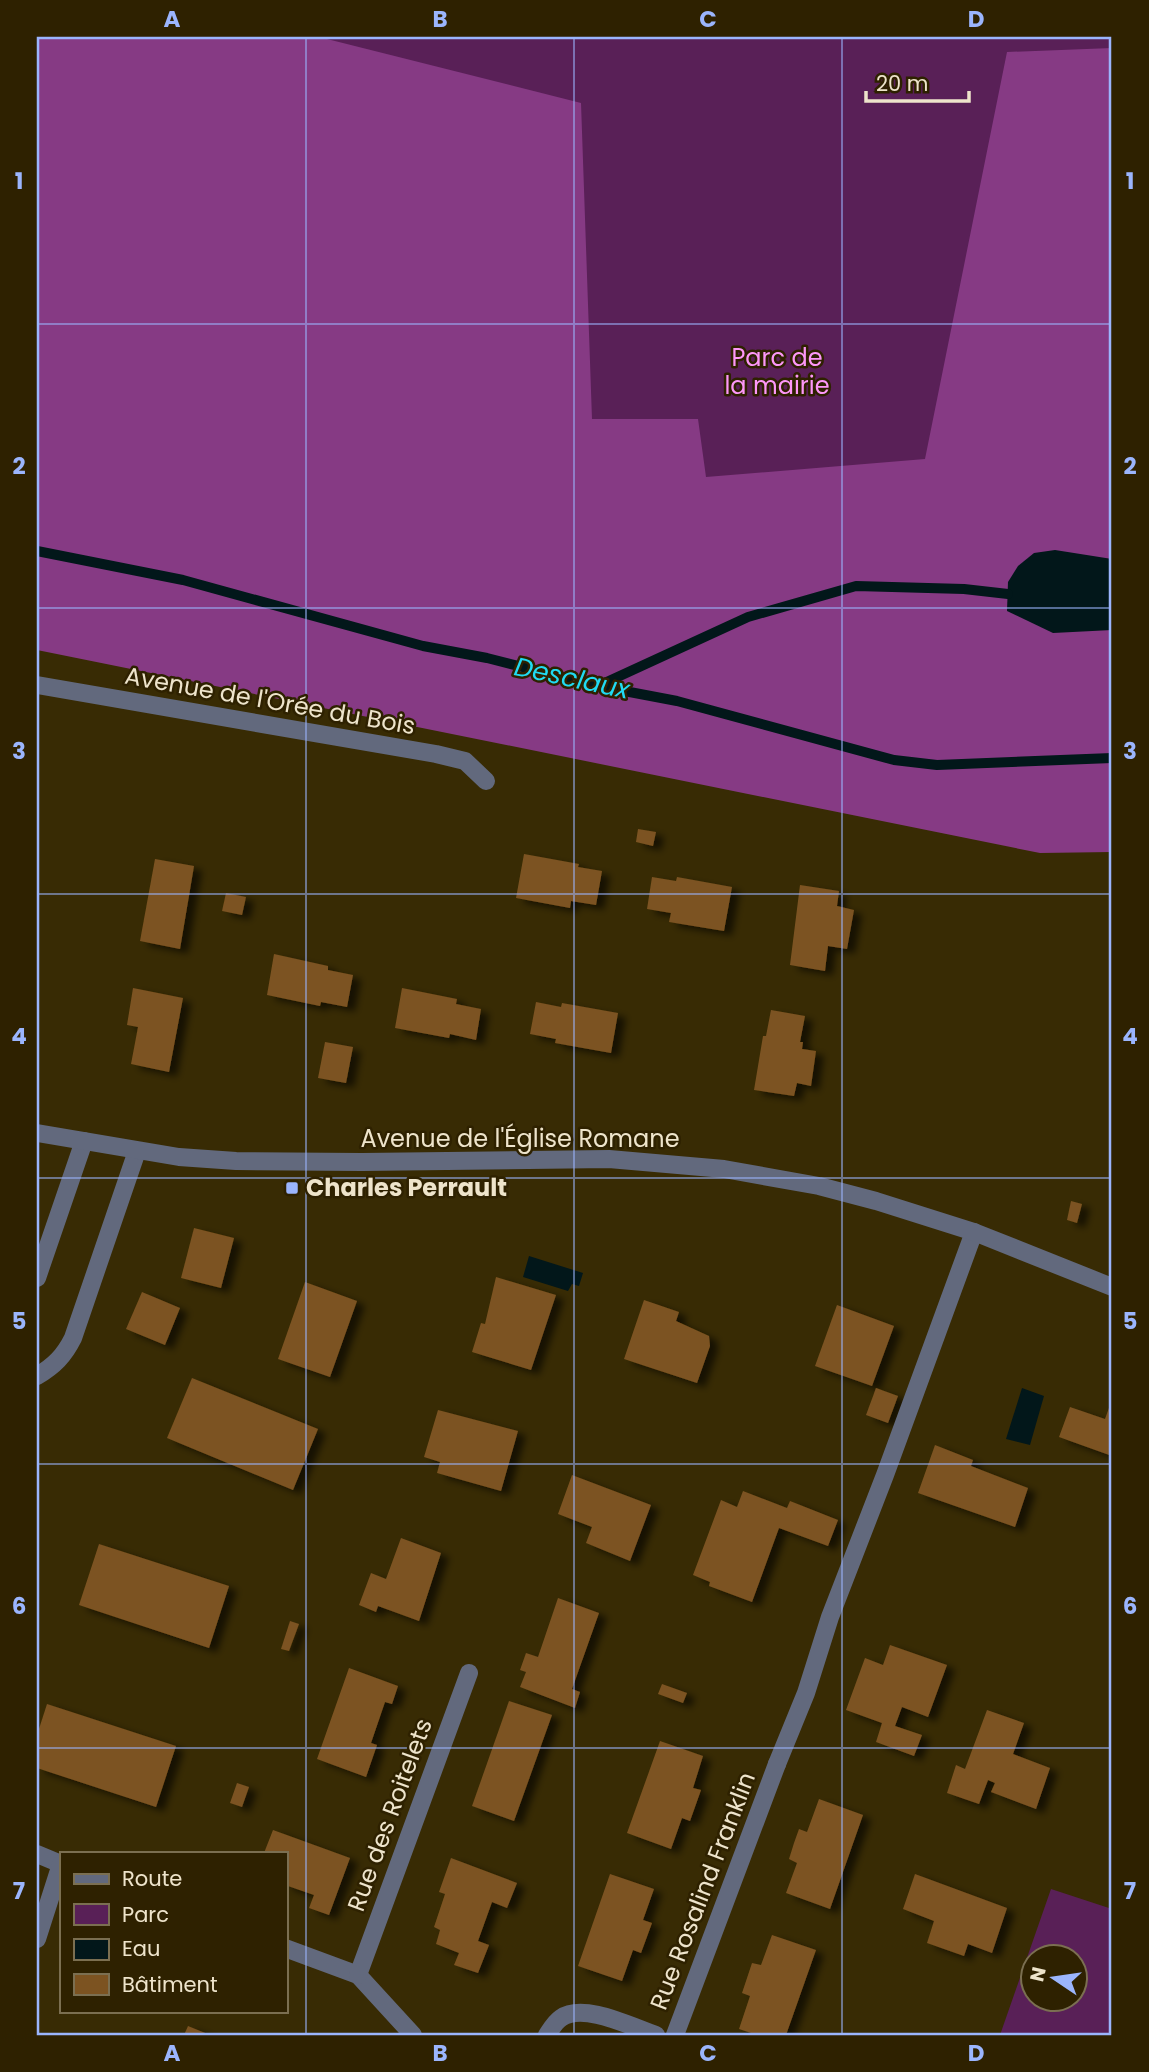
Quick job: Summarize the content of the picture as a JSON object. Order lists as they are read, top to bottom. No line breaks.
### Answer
{"streets":{"street":["Avenue de l'Orée du Bois","Avenue de l'Église Romane","Rue des Roitelets","Rue Rosalind Franklin"]},"crossings":[["Avenue de l'Église Romane","Rue Rosalind Franklin"]],"water":["Desclaux"],"parks":["Parc de la mairie"],"places":{"transit":["Charles Perrault"]},"legend":["Route","Parc","Eau","Bâtiment"],"scale_bar":"20 m","north":"left","grid":{"columns":["A","B","C","D"],"rows":["1","2","3","4","5","6","7"]}}
